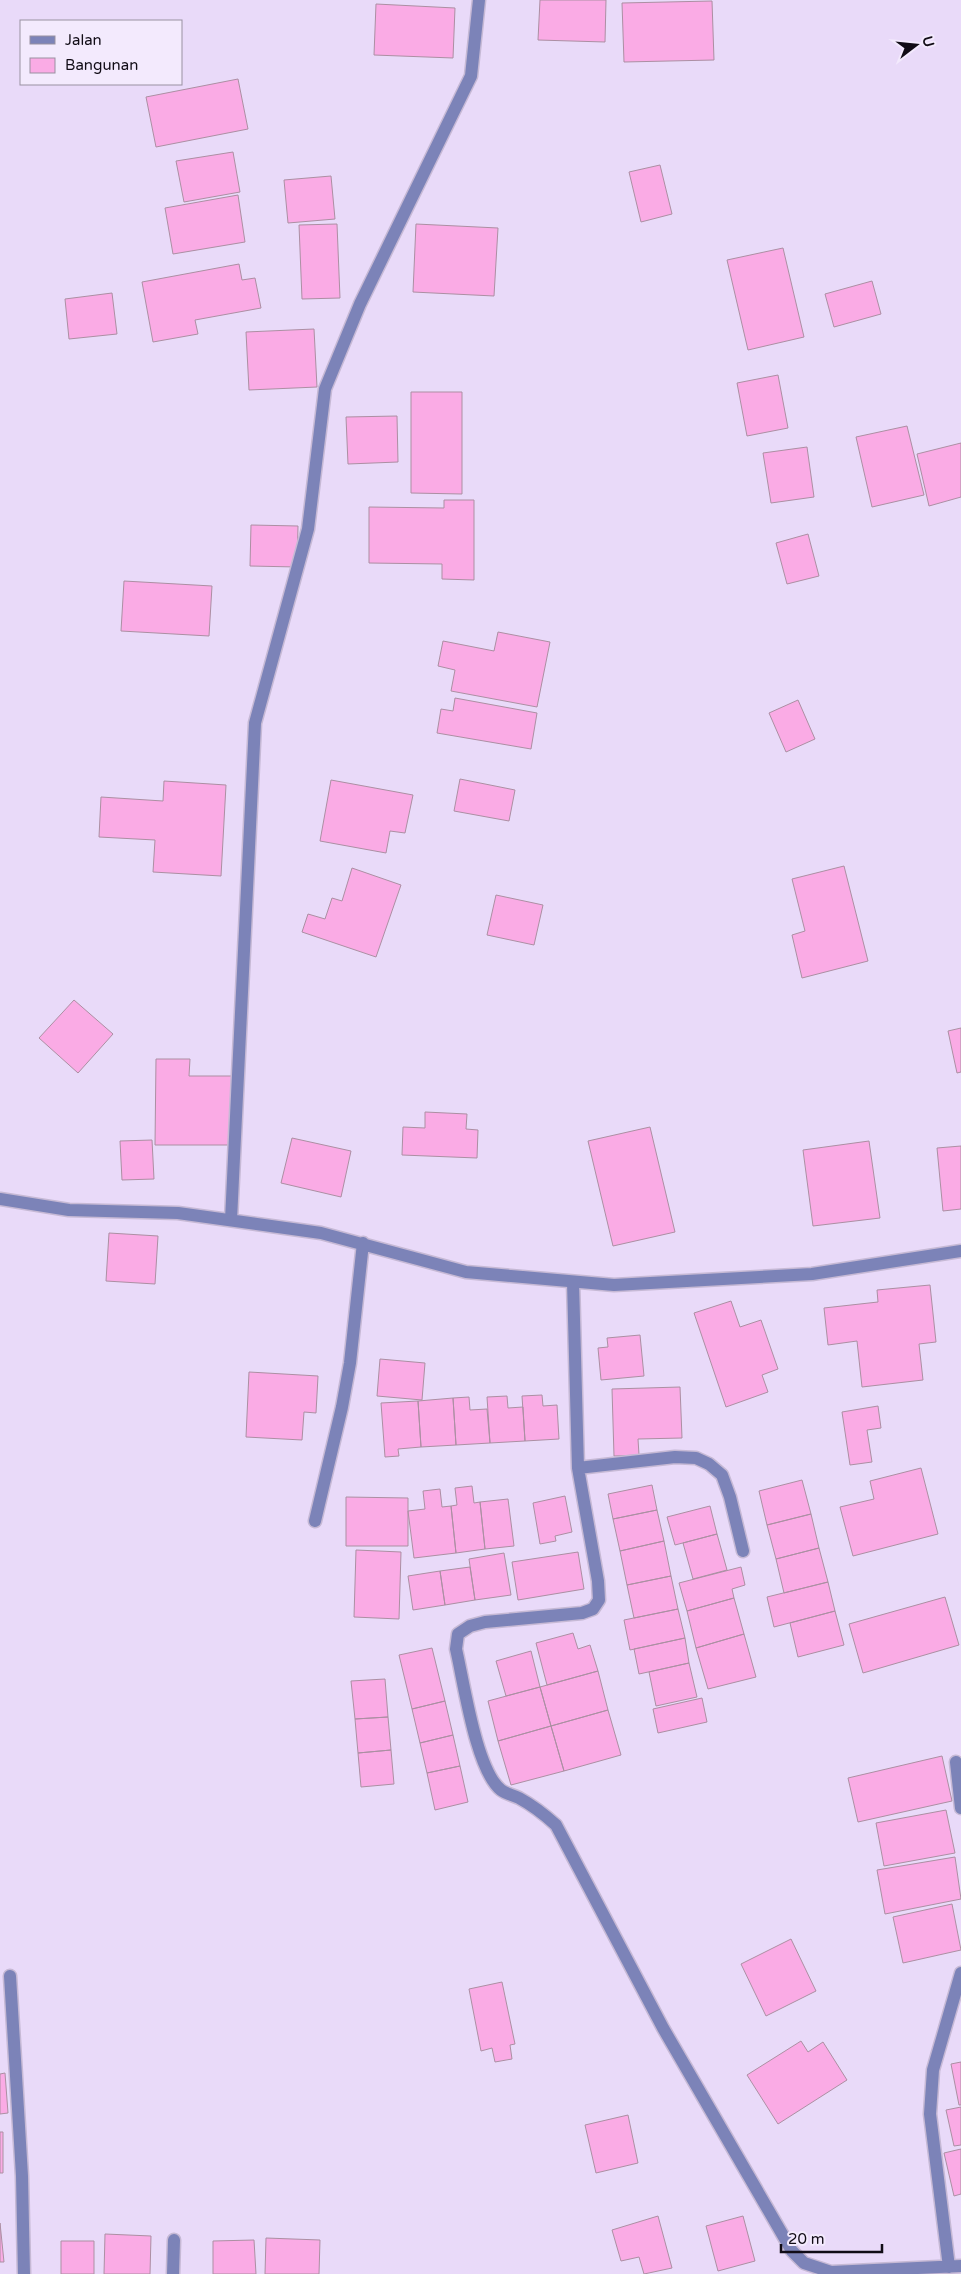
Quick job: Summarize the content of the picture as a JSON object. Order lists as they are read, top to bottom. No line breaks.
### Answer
{"legend":["Jalan","Bangunan"],"scale_bar":"20 m","north":"right"}
